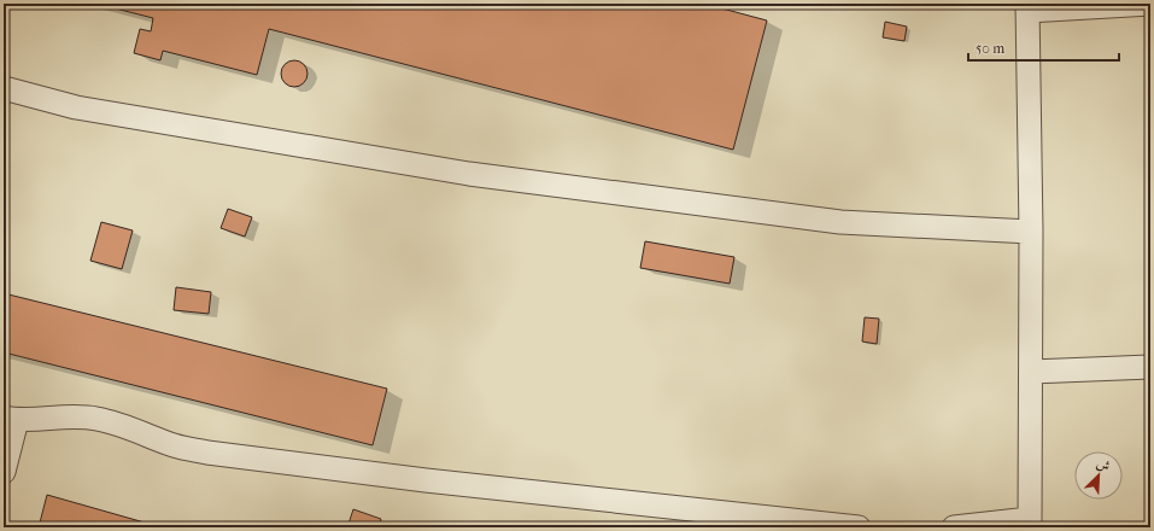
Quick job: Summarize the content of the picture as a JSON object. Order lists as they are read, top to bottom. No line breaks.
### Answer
{"scale_bar":"50 m","north":"top right"}
